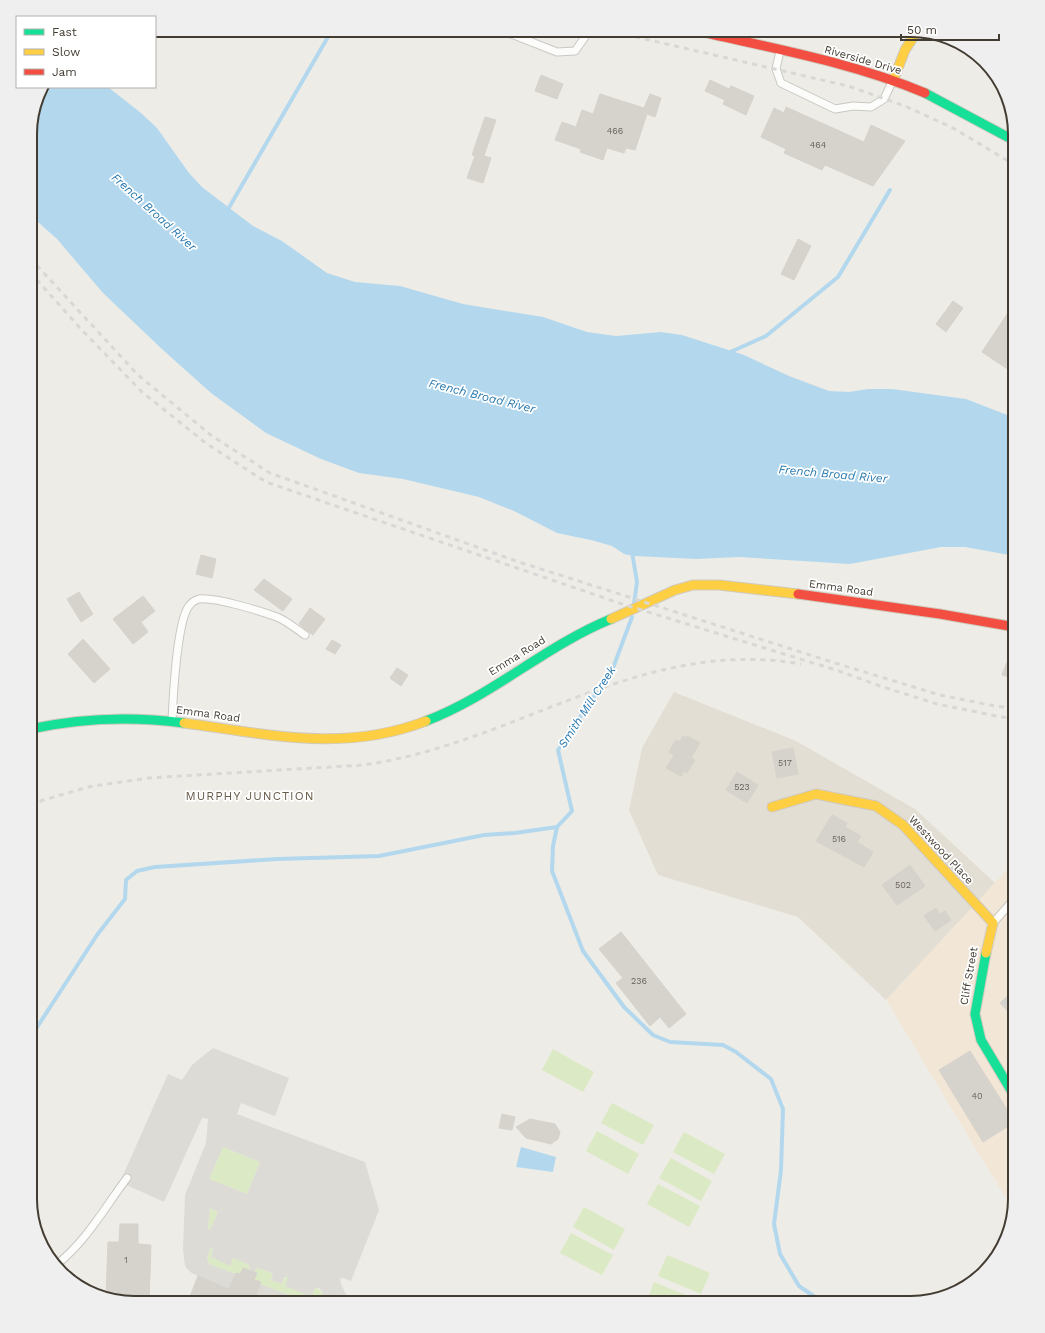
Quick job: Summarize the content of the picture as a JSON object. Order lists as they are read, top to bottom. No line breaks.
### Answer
{"streets":{"street":["Riverside Drive","Emma Road","Westwood Place","Cliff Street"]},"crossings":[["Westwood Place","Cliff Street"]],"districts":["MURPHY JUNCTION"],"water":["French Broad River","Smith Mill Creek"],"house_numbers":["466","464","517","523","516","502","236","40","1"],"legend":["Fast","Slow","Jam"],"scale_bar":"50 m"}
